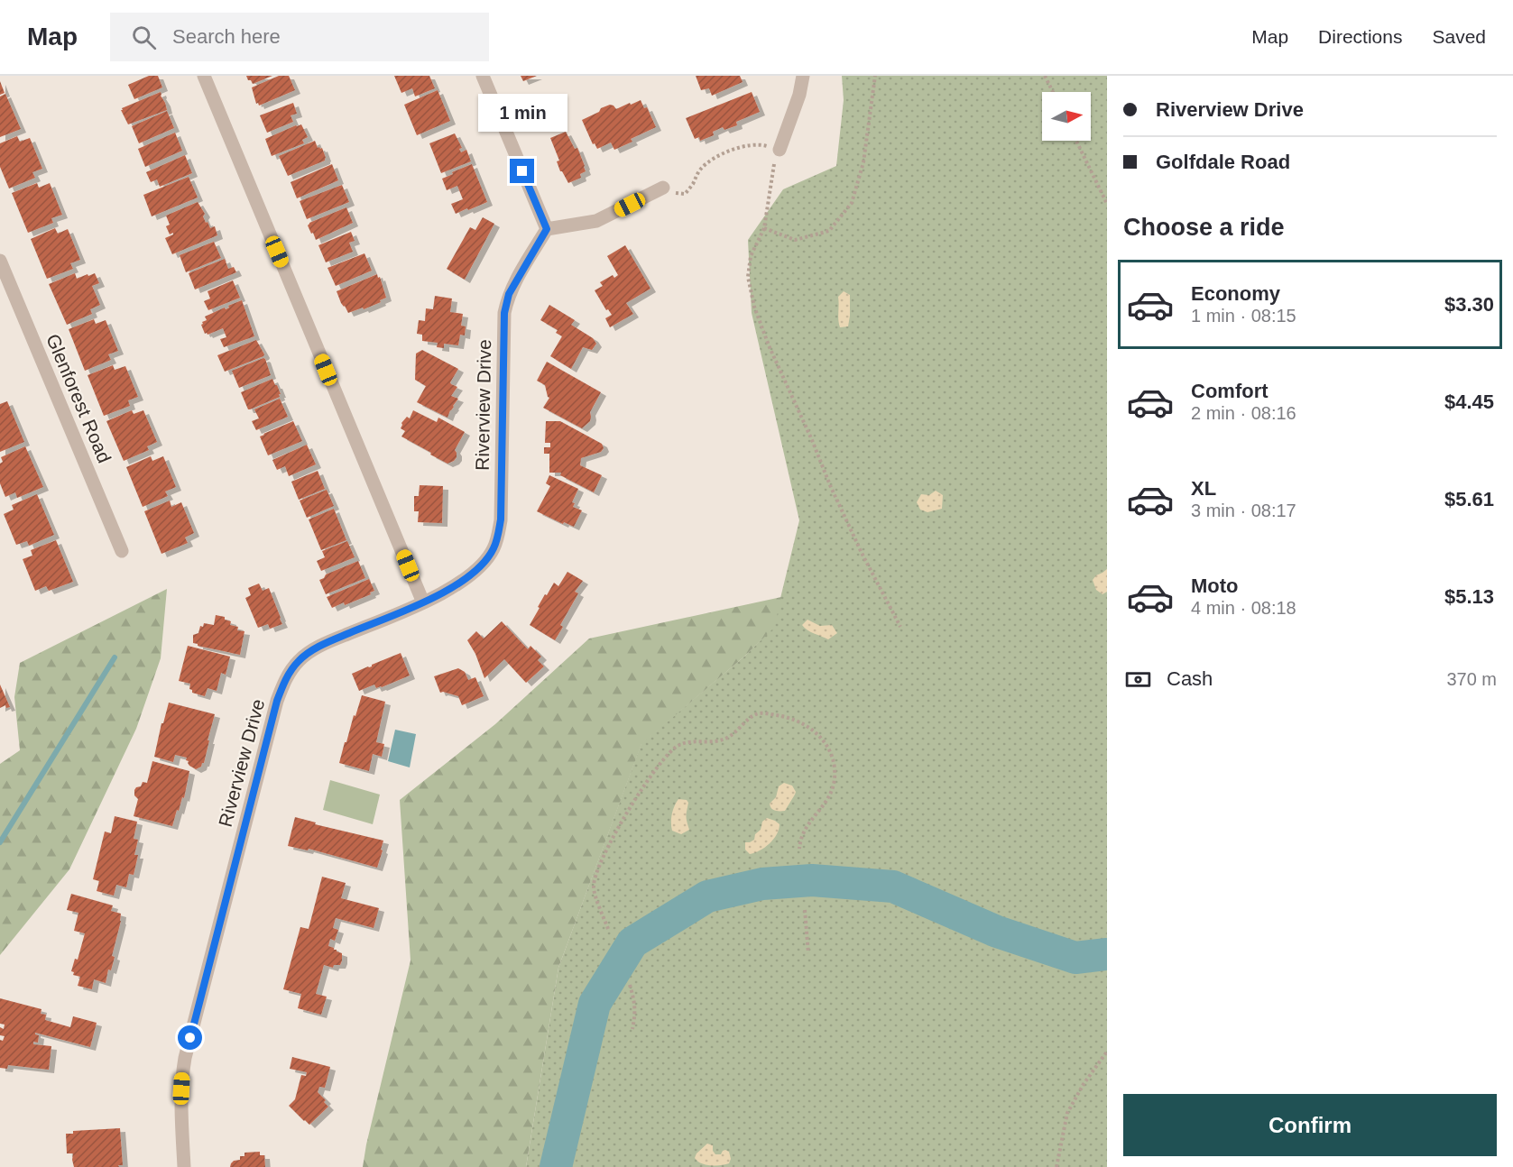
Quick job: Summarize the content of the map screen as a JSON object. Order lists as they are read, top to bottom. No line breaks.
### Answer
{"streets":{"street":["Glenforest Road","Riverview Drive"]},"north":"right","page":{"header":"Map","search":"Search here","nav":["Map","Directions","Saved"],"banner":["Riverview Drive","Golfdale Road"],"bubble":"1 min","heading":"Choose a ride","list":[{"name":"Economy","note":"1 min · 08:15","value":"$3.30"},{"name":"Comfort","note":"2 min · 08:16","value":"$4.45"},{"name":"XL","note":"3 min · 08:17","value":"$5.61"},{"name":"Moto","note":"4 min · 08:18","value":"$5.13"}],"pay":["Cash","370 m"],"buttons":"Confirm"}}
